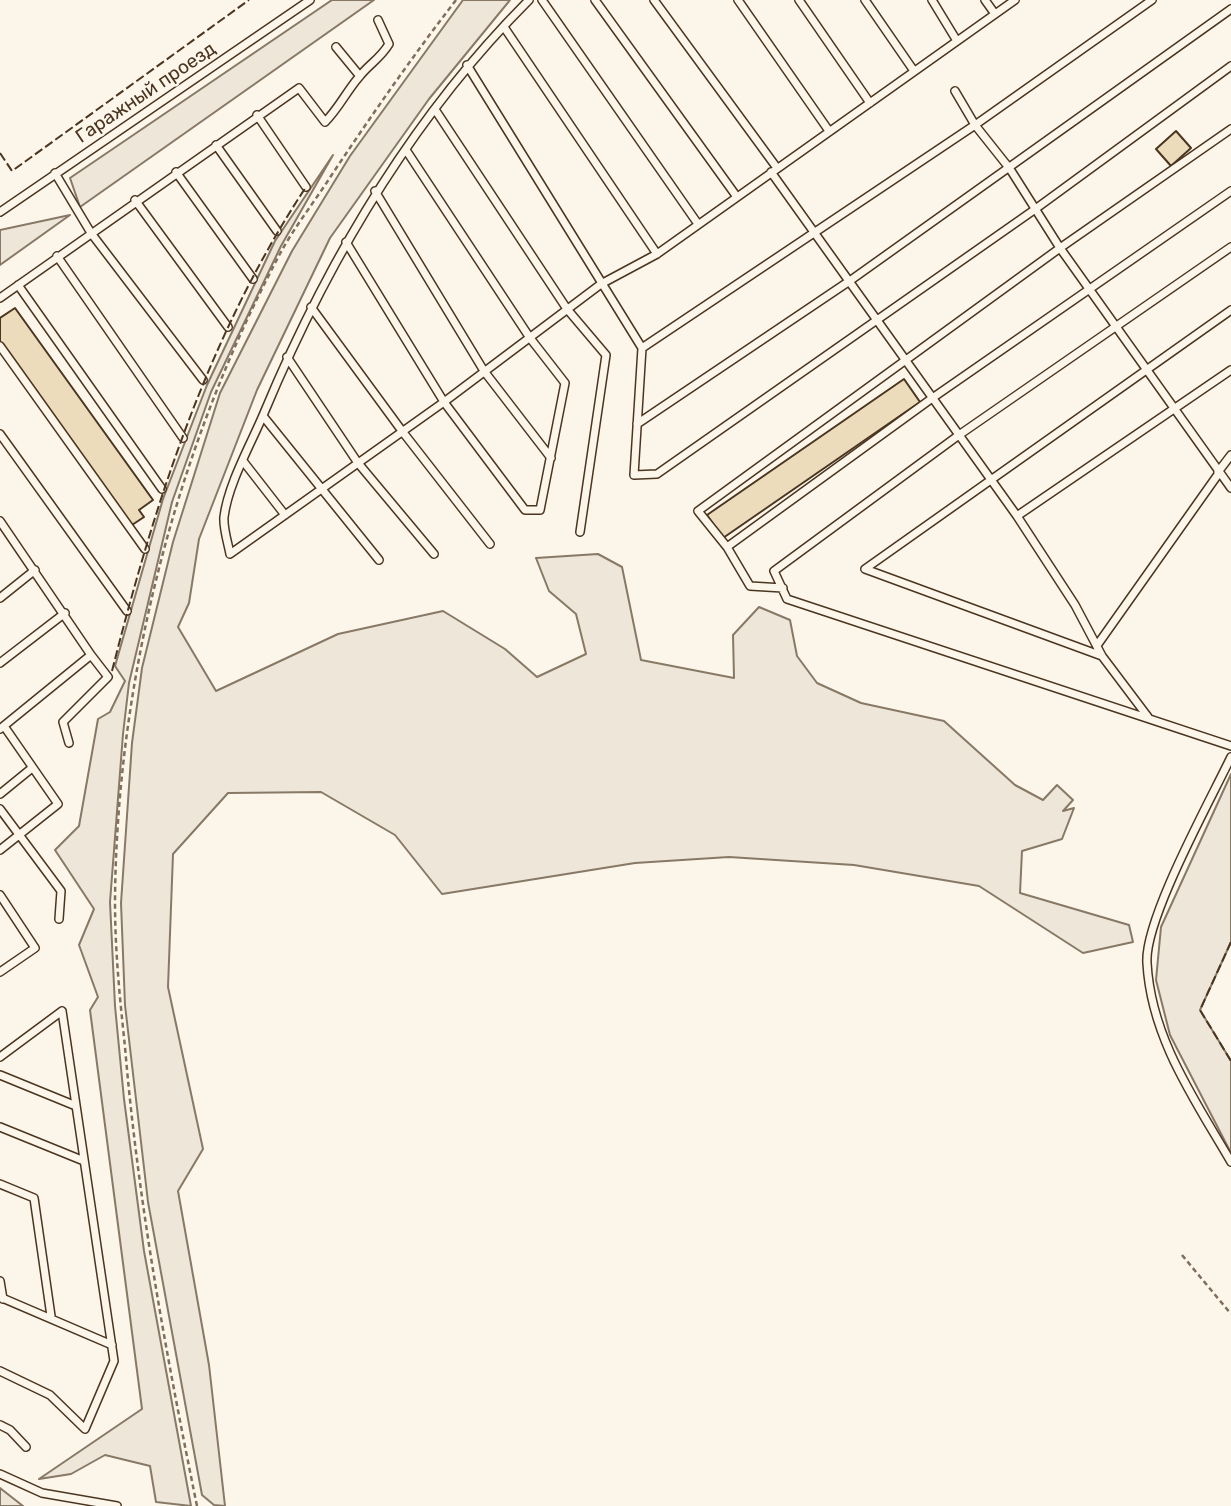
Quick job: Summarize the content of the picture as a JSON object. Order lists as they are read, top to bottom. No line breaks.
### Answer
{"streets":{"lane":["Гаражный проезд"]}}
